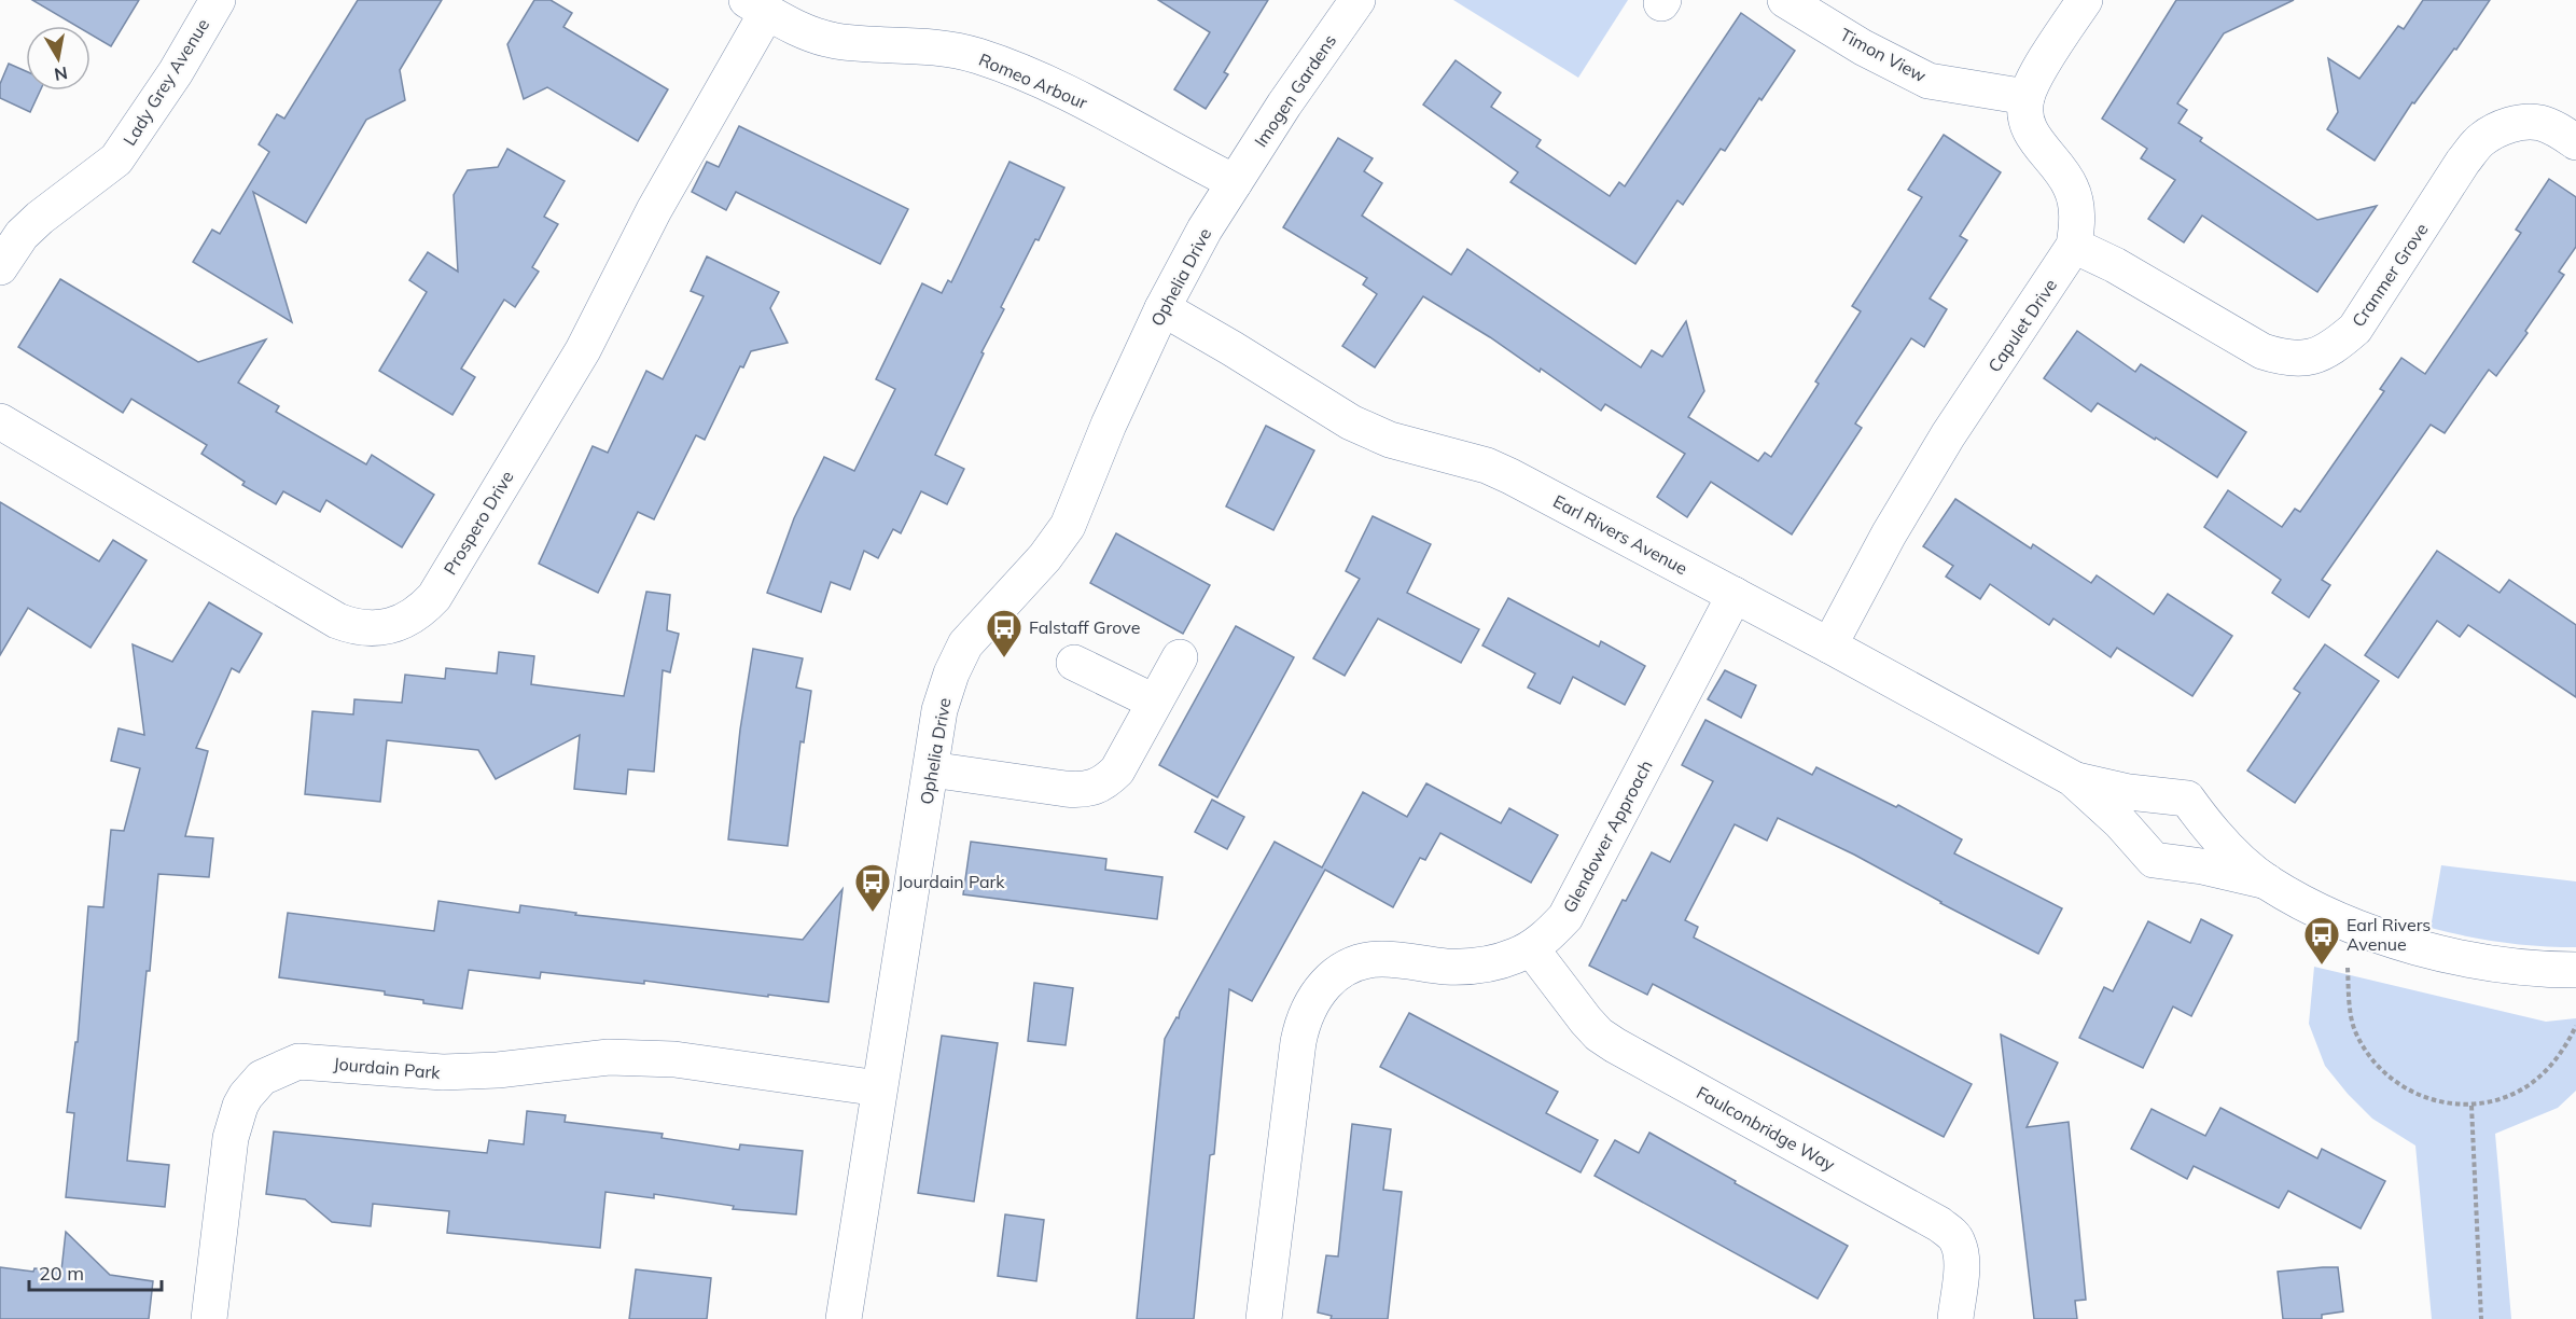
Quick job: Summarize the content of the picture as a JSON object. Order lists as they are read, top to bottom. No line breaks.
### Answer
{"streets":{"street":["Timon View","Romeo Arbour","Lady Grey Avenue","Imogen Gardens","Cranmer Grove","Ophelia Drive","Capulet Drive","Prospero Drive","Earl Rivers Avenue","Glendower Approach","Jourdain Park","Faulconbridge Way"]},"crossings":[["Timon View","Capulet Drive"],["Romeo Arbour","Imogen Gardens"],["Romeo Arbour","Ophelia Drive"],["Romeo Arbour","Prospero Drive"],["Imogen Gardens","Ophelia Drive"],["Cranmer Grove","Capulet Drive"],["Ophelia Drive","Earl Rivers Avenue"],["Ophelia Drive","Jourdain Park"],["Capulet Drive","Earl Rivers Avenue"],["Earl Rivers Avenue","Glendower Approach"],["Glendower Approach","Faulconbridge Way"]],"places":{"bus stop":["Falstaff Grove","Jourdain Park","Earl Rivers Avenue"]},"scale_bar":"20 m","north":"bottom"}
